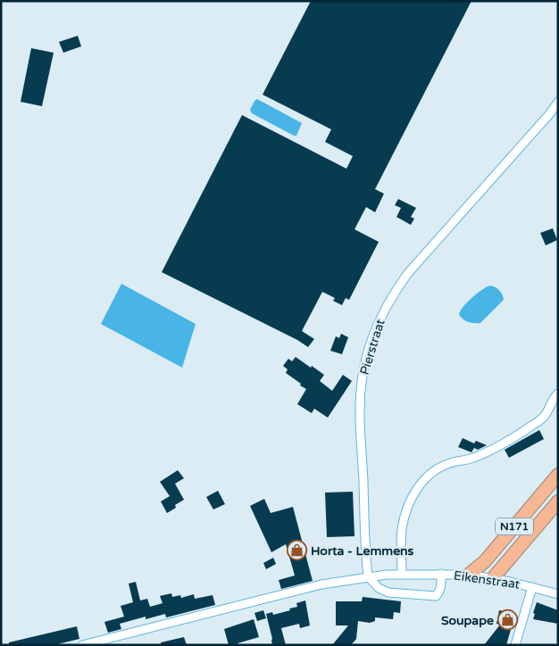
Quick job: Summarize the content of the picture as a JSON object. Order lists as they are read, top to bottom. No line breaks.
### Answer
{"streets":{"highway":["N171"],"street":["Pierstraat","Eikenstraat"]},"crossings":[["N171","Eikenstraat"]],"places":{"shop":["Horta - Lemmens","Soupape"]}}
